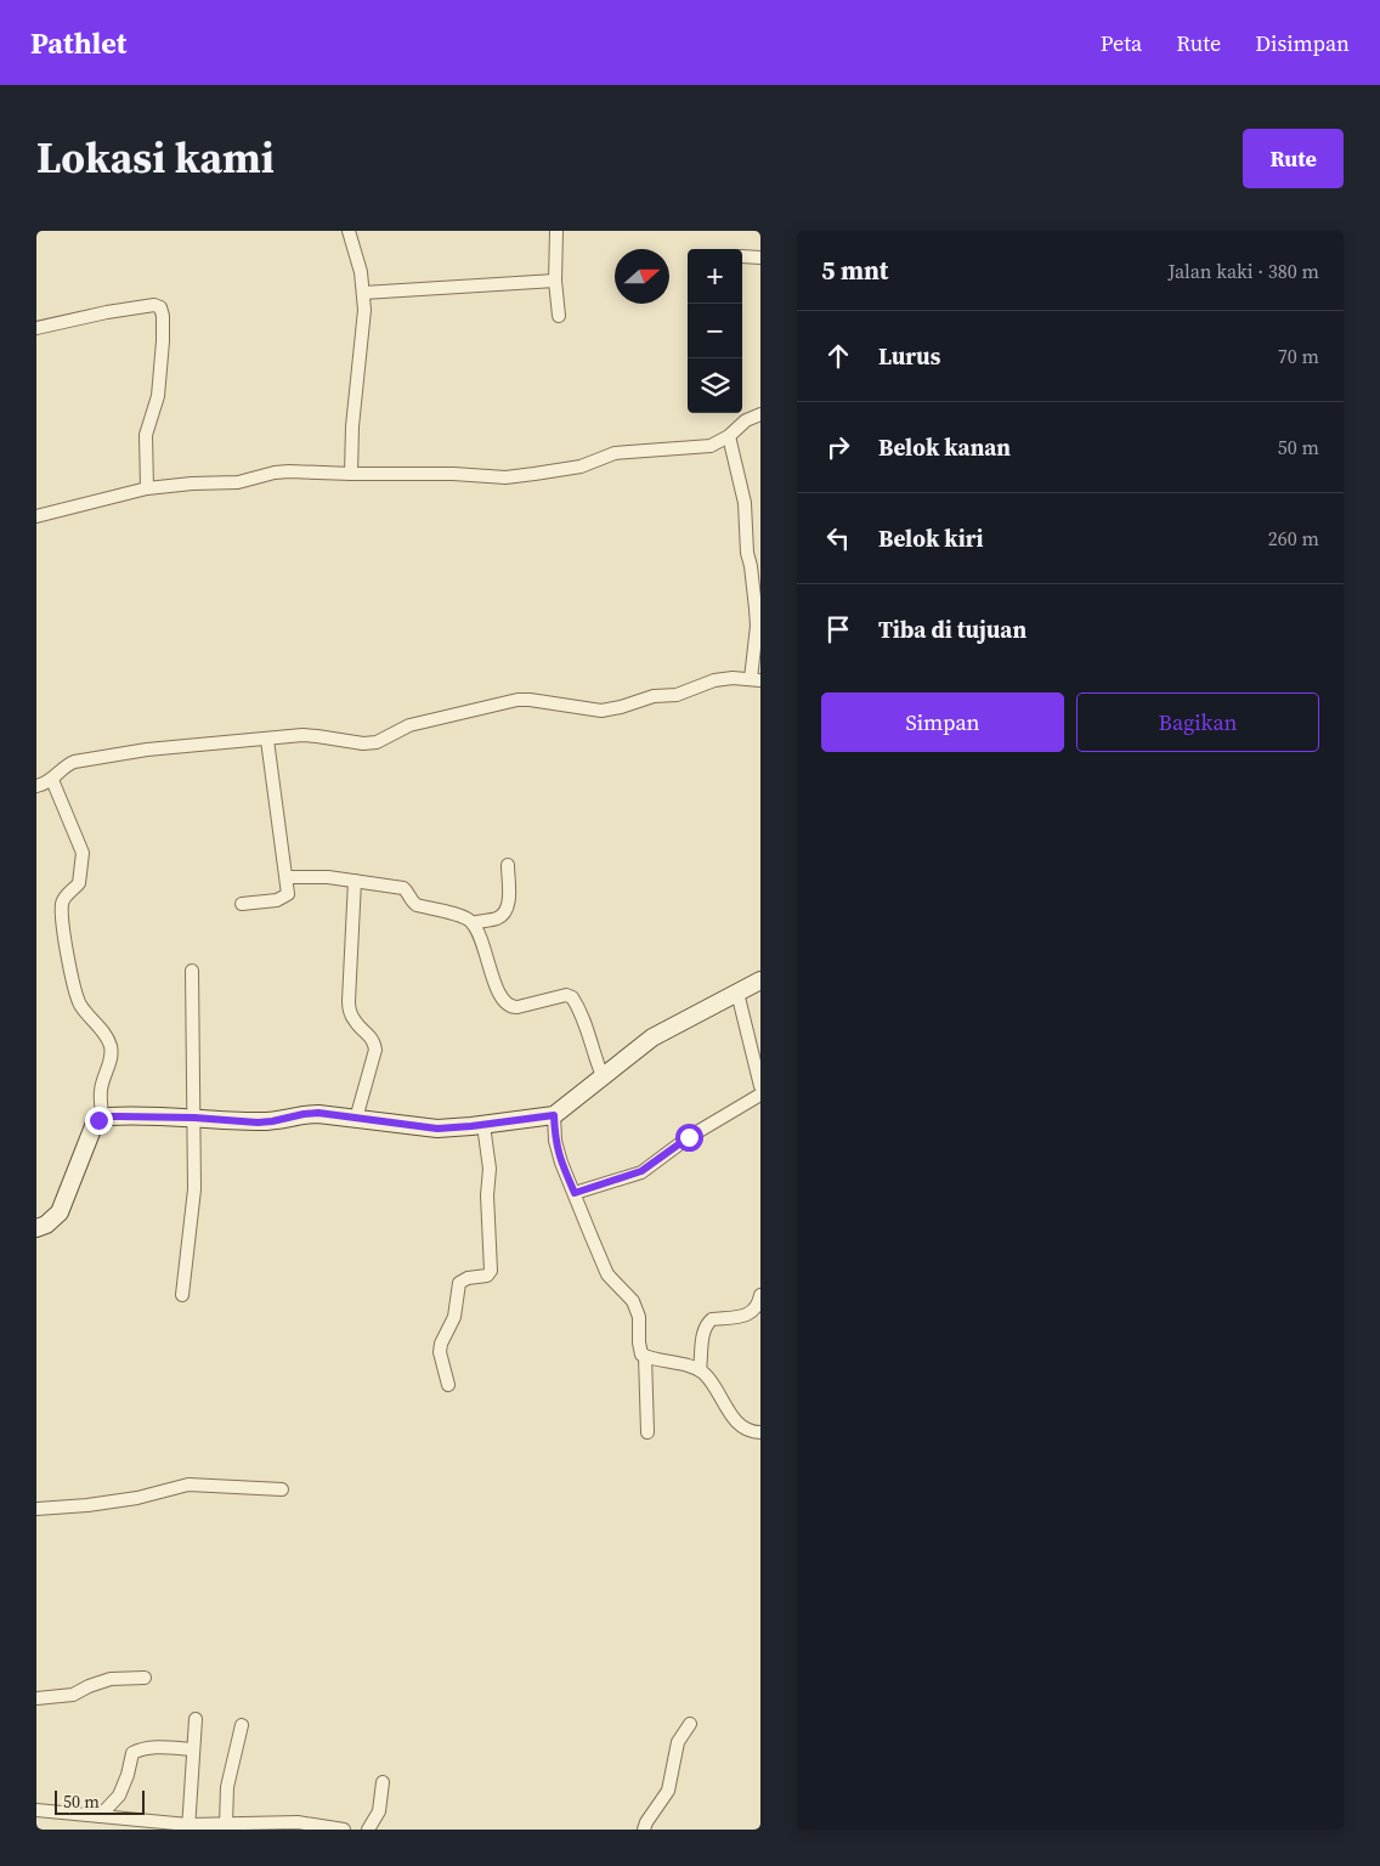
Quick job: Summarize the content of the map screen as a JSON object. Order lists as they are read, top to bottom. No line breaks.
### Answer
{"scale_bar":"50 m","north":"right","page":{"header":"Pathlet","nav":["Peta","Rute","Disimpan"],"title":"Lokasi kami","buttons":["Rute",["Simpan","Bagikan"]],"heading":["5 mnt","Jalan kaki · 380 m"],"map_buttons":["+","−"],"list":[["Lurus","70 m"],["Belok kanan","50 m"],["Belok kiri","260 m"],"Tiba di tujuan"],"scale":"50 m"}}
